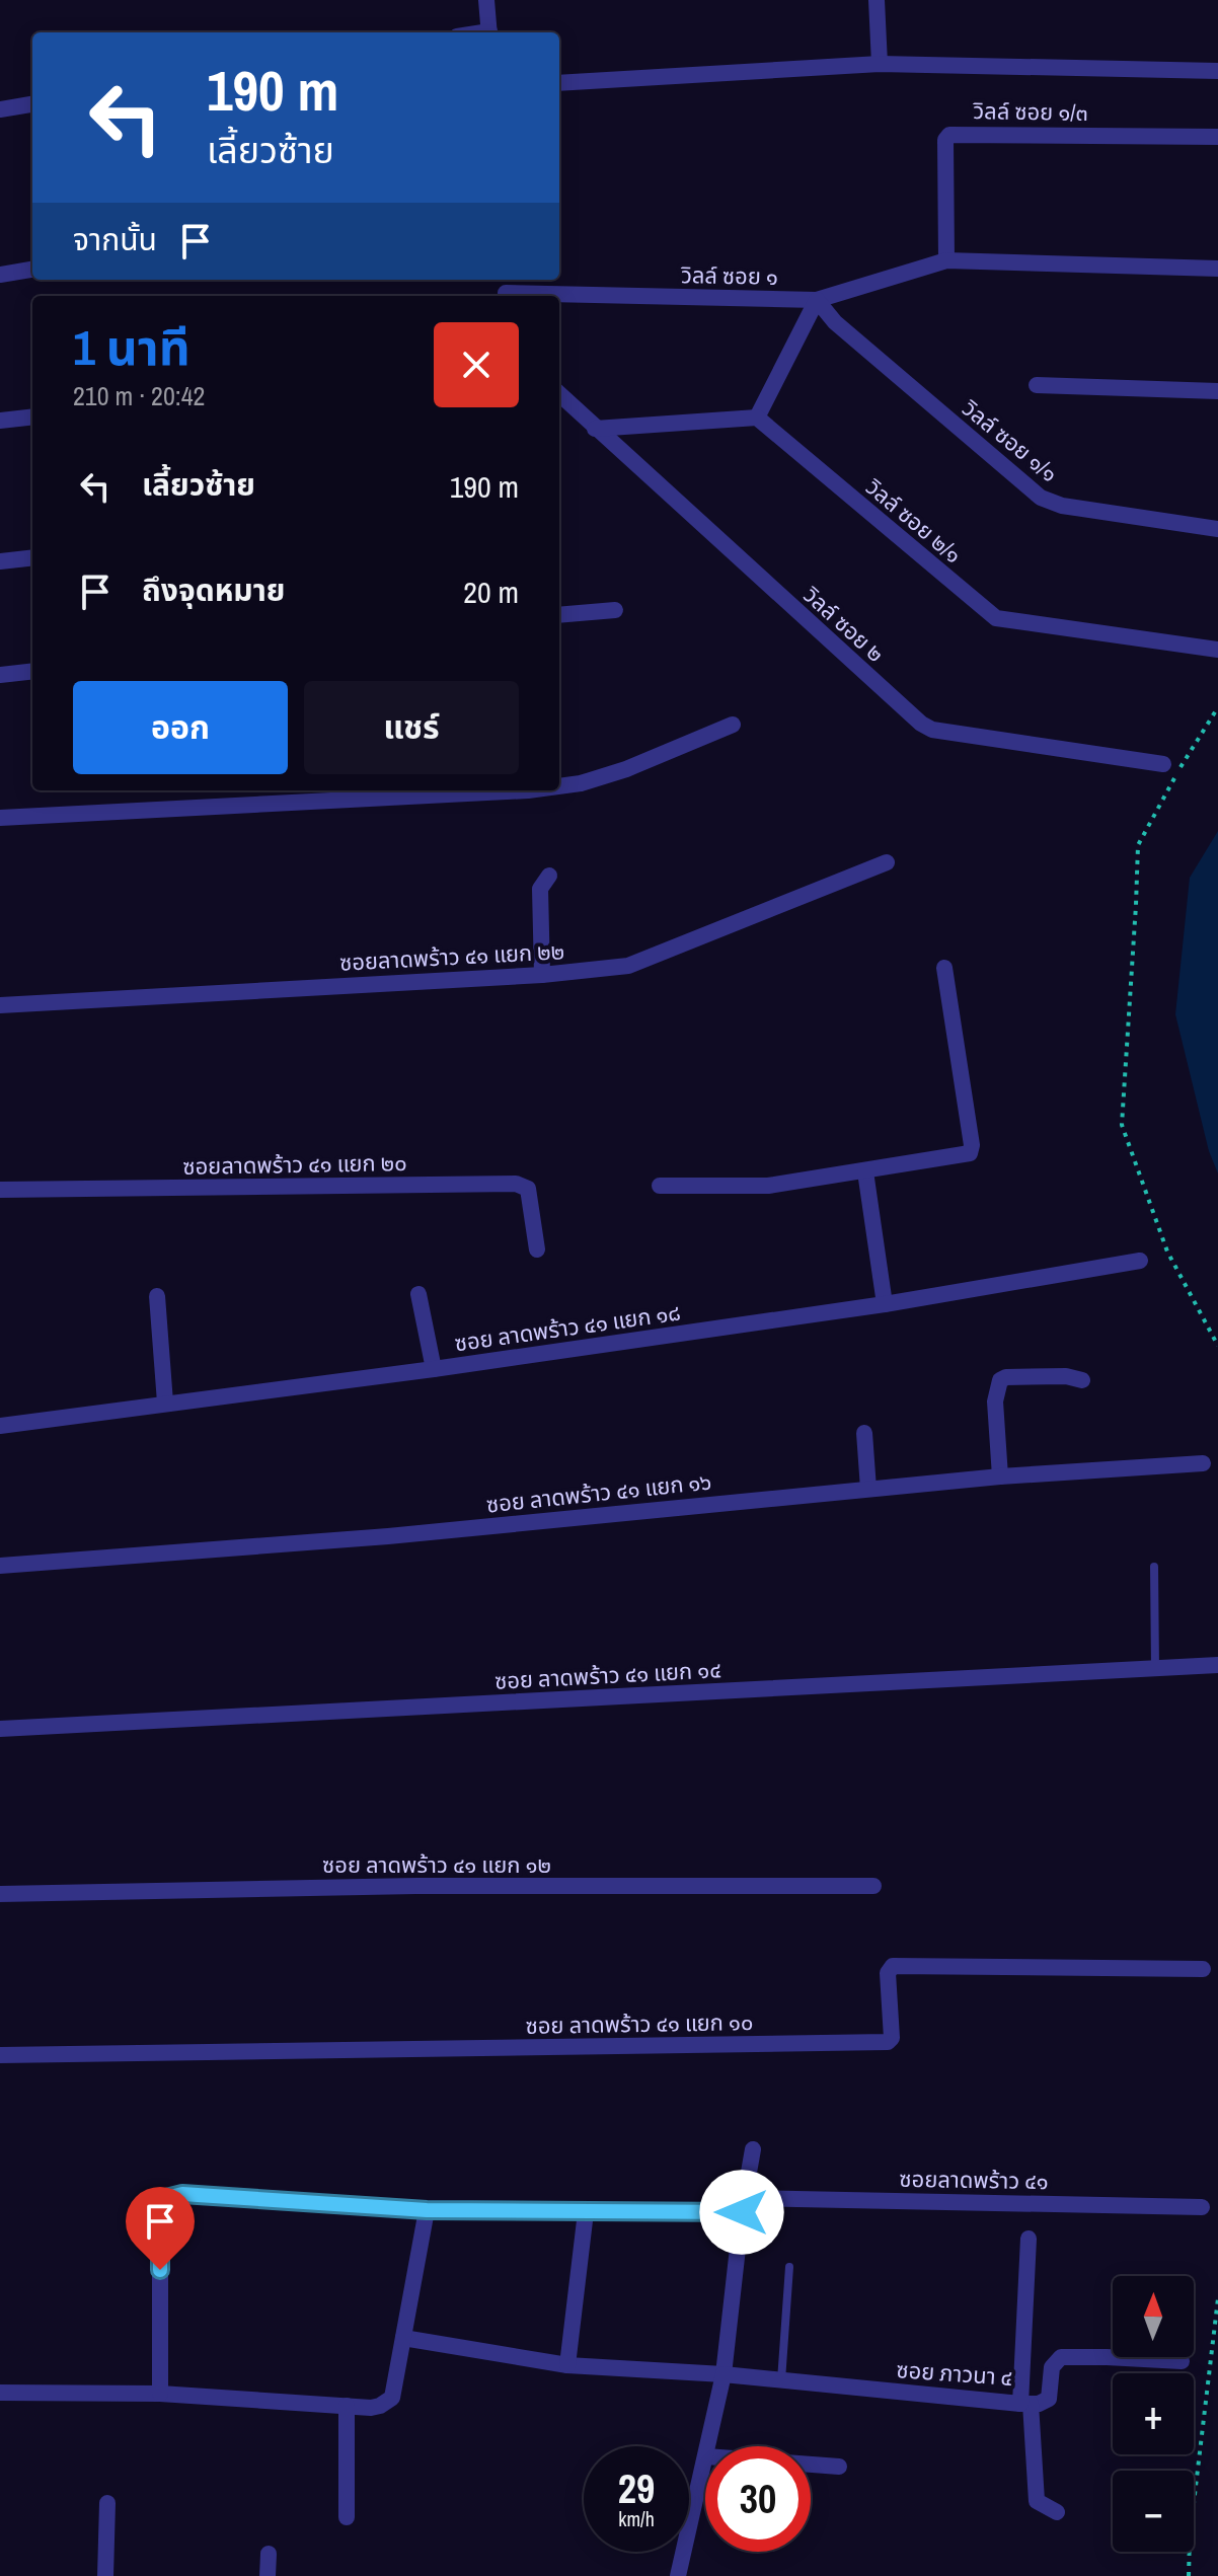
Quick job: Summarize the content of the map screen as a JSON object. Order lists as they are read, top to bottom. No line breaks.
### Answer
{"streets":{"street":["วิลล์ ซอย ๑/๓","วิลล์ ซอย ๑","วิลล์ ซอย ๑/๑","วิลล์ ซอย ๒/๑","วิลล์ ซอย ๒","ซอยลาดพร้าว ๔๑ แยก ๒๒","ซอยลาดพร้าว ๔๑ แยก ๒๐","ซอย ลาดพร้าว ๔๑ แยก ๑๘","ซอย ลาดพร้าว ๔๑ แยก ๑๖","ซอย ลาดพร้าว ๔๑ แยก ๑๔","ซอย ลาดพร้าว ๔๑ แยก ๑๒","ซอย ลาดพร้าว ๔๑ แยก ๑๐","ซอยลาดพร้าว ๔๑","ซอย ภาวนา ๔"]},"crossings":[["วิลล์ ซอย ๑/๓","วิลล์ ซอย ๑"],["วิลล์ ซอย ๑","วิลล์ ซอย ๑/๑"]],"north":"top","page":{"turn":["190 m","เลี้ยวซ้าย"],"then":"จากนั้น","heading":["1 นาที","210 m · 20:42"],"list":[{"name":"เลี้ยวซ้าย","value":"190 m"},{"name":"ถึงจุดหมาย","value":"20 m"}],"buttons":["ออก","แชร์"],"map_buttons":["+","−"],"speed":"29 km/h","limit":"30"}}
